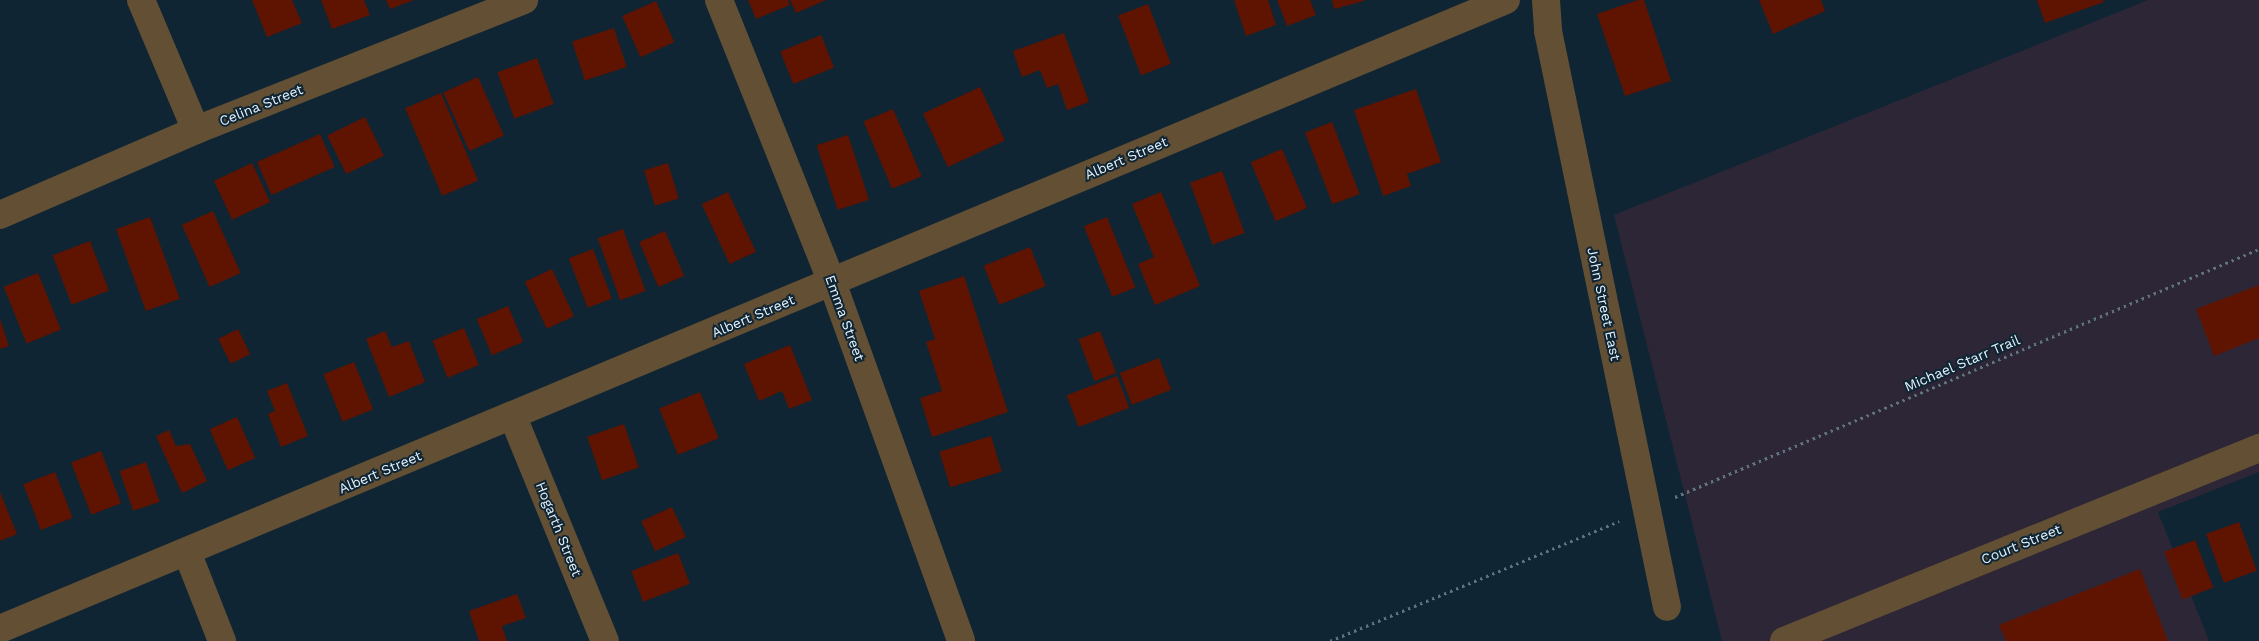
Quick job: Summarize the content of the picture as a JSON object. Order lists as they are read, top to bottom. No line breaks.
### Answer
{"streets":{"street":["Celina Street","Albert Street","John Street East","Emma Street","Hogarth Street","Court Street"],"path":["Michael Starr Trail"]},"crossings":[["Albert Street","Emma Street"],["Albert Street","Hogarth Street"]]}
